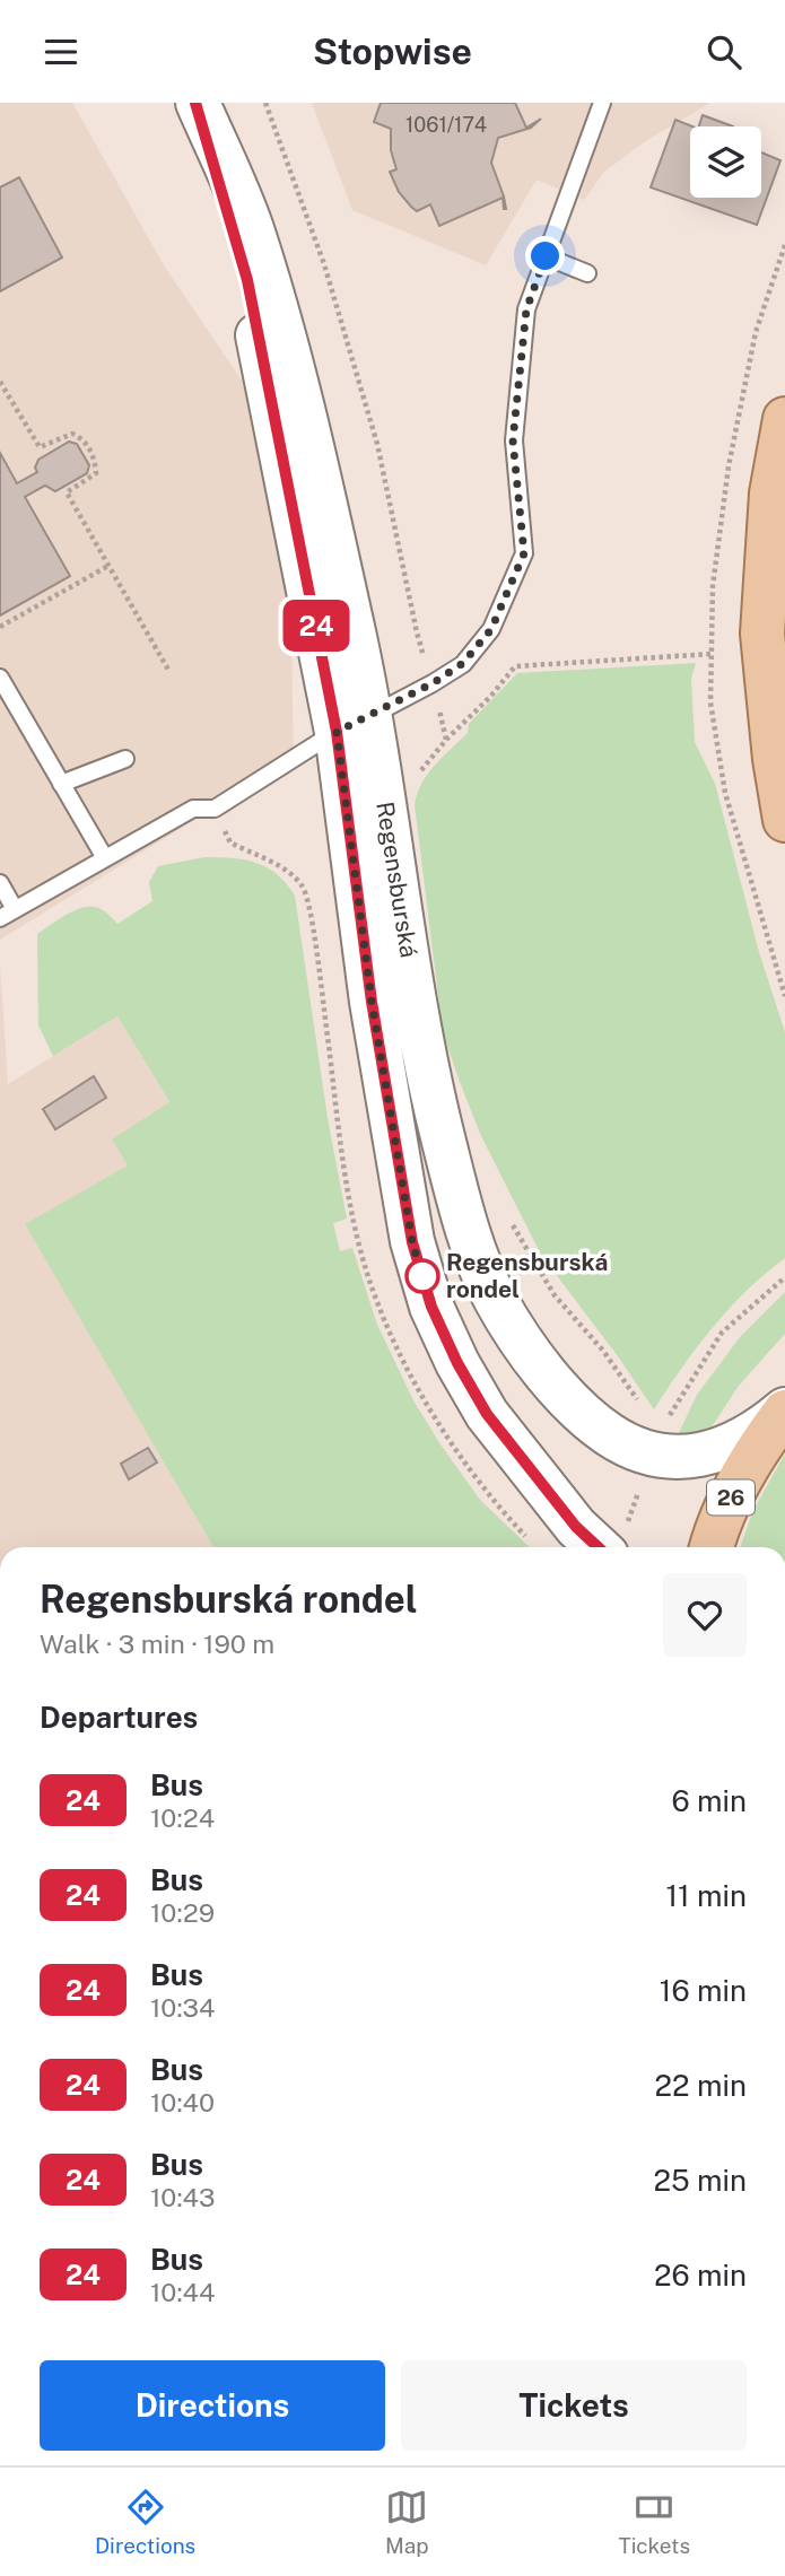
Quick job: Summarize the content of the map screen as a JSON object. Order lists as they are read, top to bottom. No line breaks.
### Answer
{"streets":{"main road":["Regensburská","26"]},"crossings":[["Regensburská","26"]],"places":["Regensburská rondel"],"lines":["bus line 24"],"house_numbers":["1061/174"],"page":{"header":"Stopwise","on_map":"24","heading":[["Regensburská rondel","Walk · 3 min · 190 m"],"Departures"],"list":[{"mark":"24","name":"Bus","note":"10:24","value":"6 min"},{"mark":"24","name":"Bus","note":"10:29","value":"11 min"},{"mark":"24","name":"Bus","note":"10:34","value":"16 min"},{"mark":"24","name":"Bus","note":"10:40","value":"22 min"},{"mark":"24","name":"Bus","note":"10:43","value":"25 min"},{"mark":"24","name":"Bus","note":"10:44","value":"26 min"}],"buttons":["Directions","Tickets"],"tabs":["Directions","Map","Tickets"]}}
